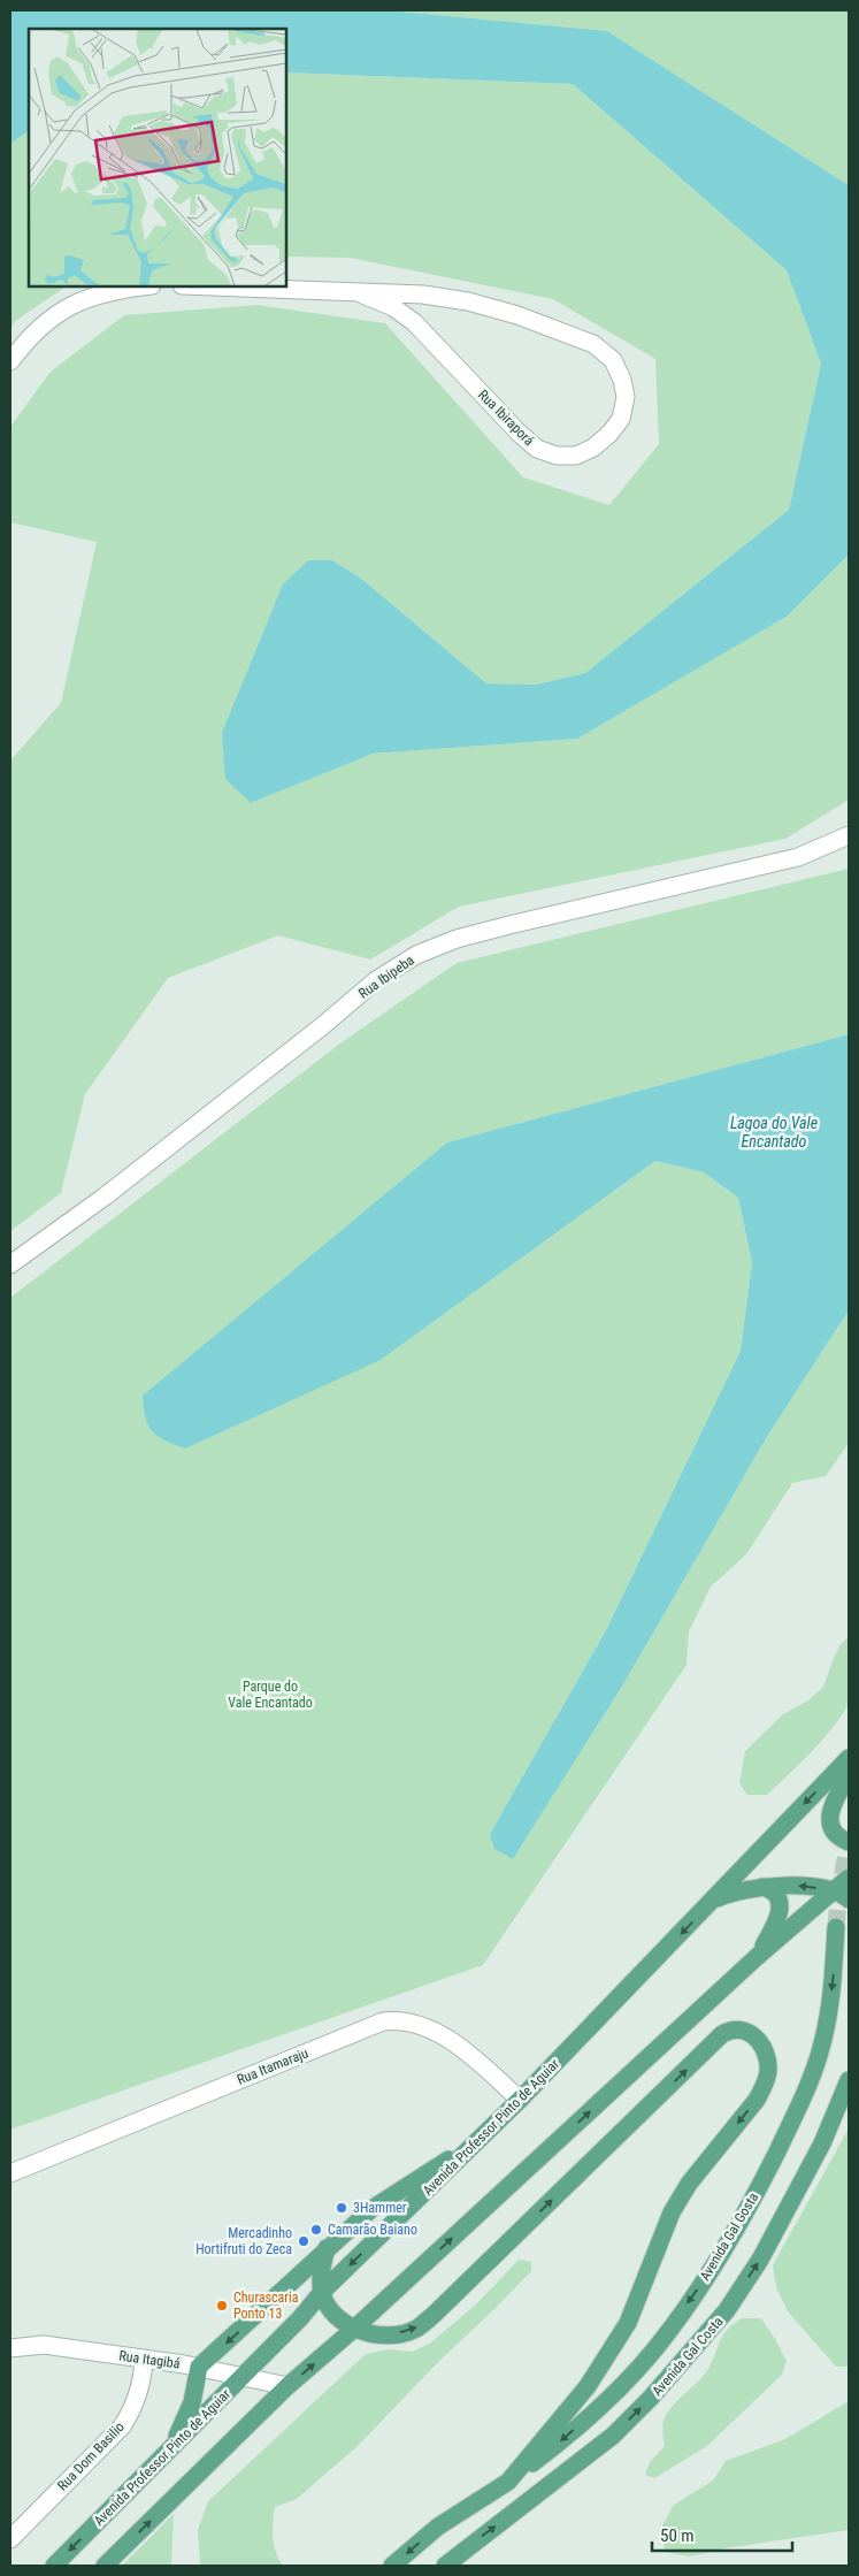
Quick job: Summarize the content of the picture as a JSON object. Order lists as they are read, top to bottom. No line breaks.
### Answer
{"streets":{"main road":["Avenida Professor Pinto de Aguiar","Avenida Gal Gosta","Avenida Gal Costa"],"street":["Rua Ibiraporá","Rua Ibipeba","Rua Itamaraju","Rua Itagibá","Rua Dom Basilio"]},"crossings":[["Rua Itamaraju","Avenida Professor Pinto de Aguiar"],["Avenida Professor Pinto de Aguiar","Rua Itagibá"],["Rua Itagibá","Rua Dom Basilio"]],"one_way":["Avenida Gal Costa"],"water":["Lagoa do Vale Encantado"],"parks":["Parque do Vale Encantado"],"places":["3Hammer","Camarão Baiano","Mercadinho Hortifruti do Zeca","Churascaria Ponto 13"],"scale_bar":"50 m"}
